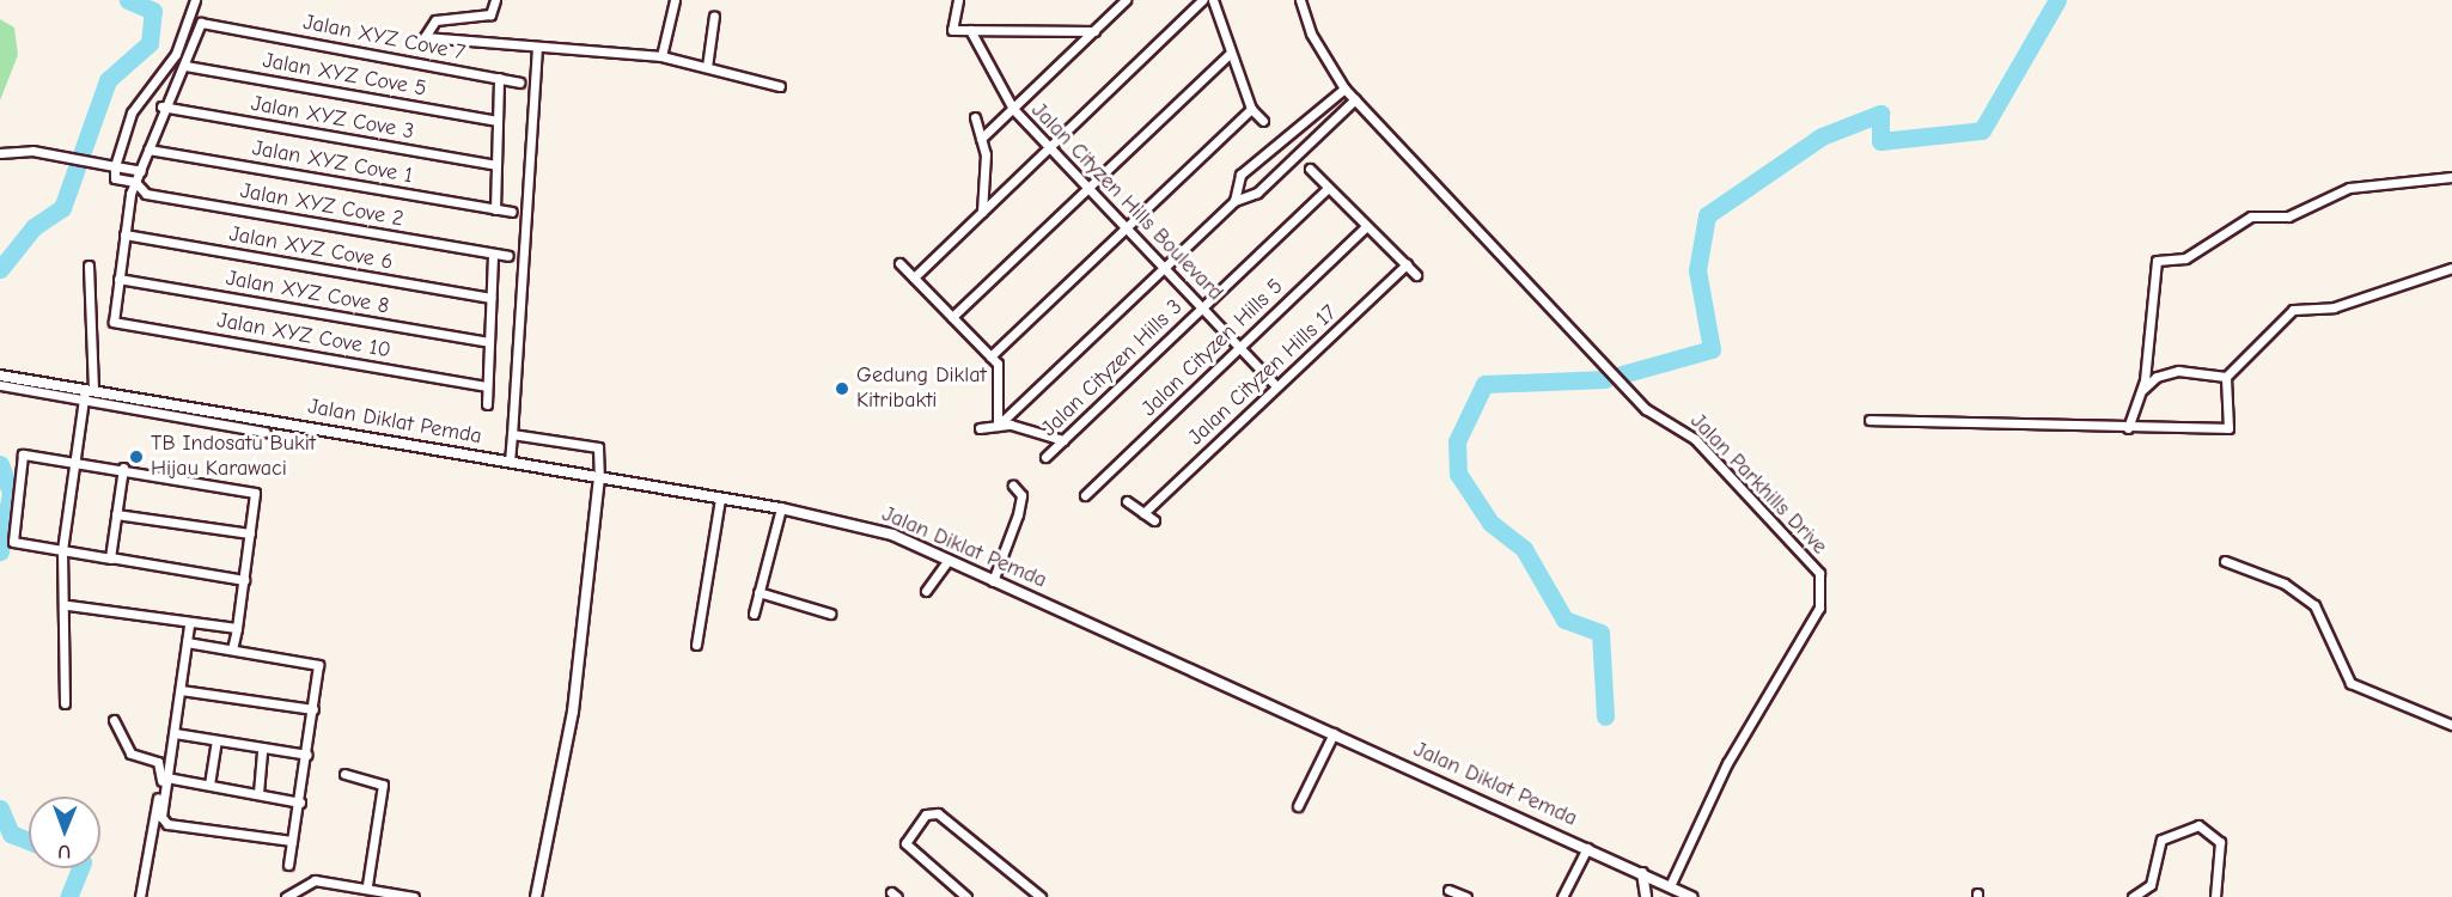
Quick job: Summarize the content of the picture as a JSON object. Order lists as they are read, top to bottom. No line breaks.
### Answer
{"streets":{"street":["Jalan XYZ Cove 7","Jalan XYZ Cove 5","Jalan XYZ Cove 3","Jalan XYZ Cove 1","Jalan Cityzen Hills Boulevard","Jalan XYZ Cove 2","Jalan XYZ Cove 6","Jalan XYZ Cove 8","Jalan XYZ Cove 10","Jalan Cityzen Hills 5","Jalan Cityzen Hills 3","Jalan Cityzen Hills 17","Jalan Diklat Pemda","Jalan Parkhills Drive"]},"crossings":[["Jalan XYZ Cove 7","Jalan XYZ Cove 5"],["Jalan Cityzen Hills Boulevard","Jalan Cityzen Hills 5"],["Jalan Cityzen Hills Boulevard","Jalan Cityzen Hills 3"],["Jalan Cityzen Hills Boulevard","Jalan Cityzen Hills 17"],["Jalan XYZ Cove 8","Jalan XYZ Cove 10"],["Jalan Diklat Pemda","Jalan Parkhills Drive"]],"places":["Gedung Diklat Kitribakti","TB Indosatu Bukit Hijau Karawaci"],"north":"bottom"}
